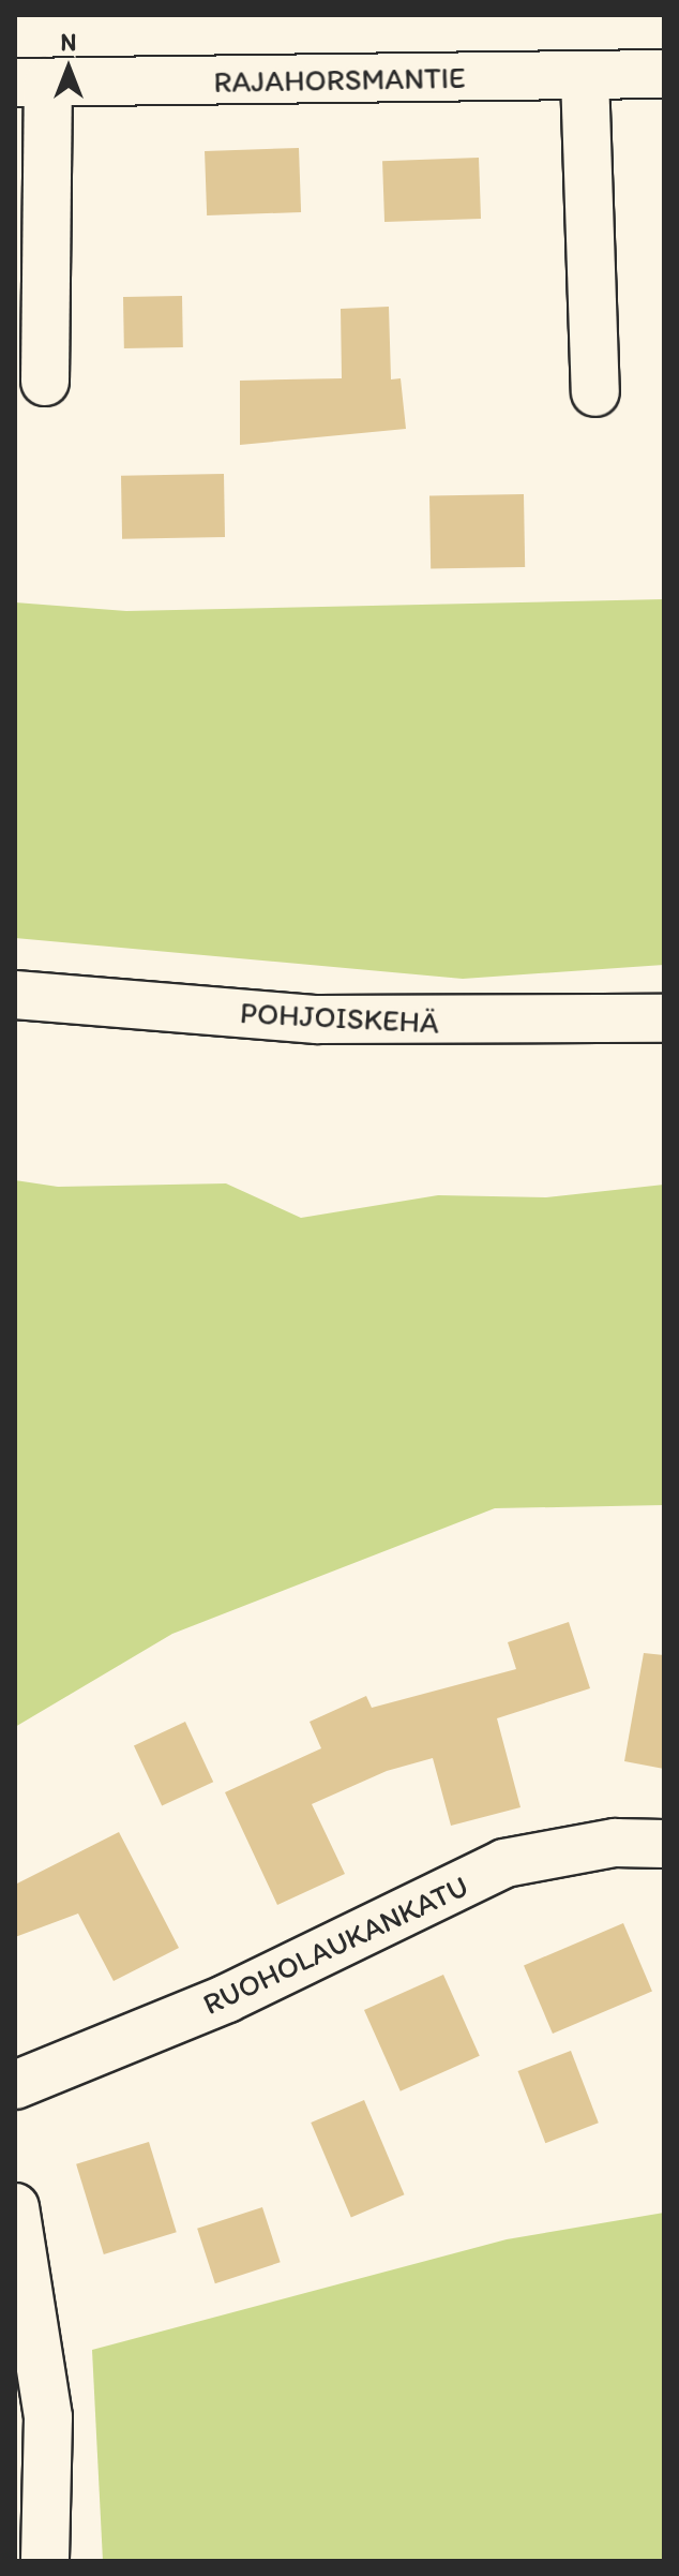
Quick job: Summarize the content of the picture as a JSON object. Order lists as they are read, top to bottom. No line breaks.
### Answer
{"streets":{"street":["RAJAHORSMANTIE","POHJOISKEHÄ","RUOHOLAUKANKATU"]},"north":"top"}
